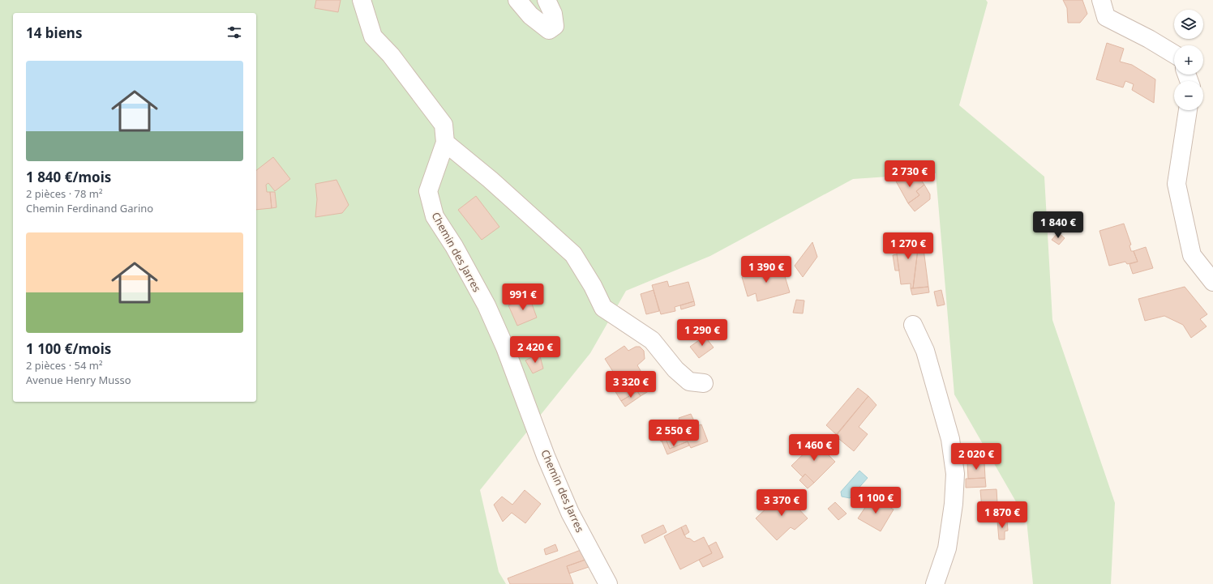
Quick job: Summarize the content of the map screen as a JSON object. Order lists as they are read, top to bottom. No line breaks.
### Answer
{"streets":{"street":["Chemin des Jarres"]},"page":{"map_buttons":["+","−"],"heading":"14 biens","list":[{"name":"1 840 €/mois","note":"2 pièces · 78 m² · Chemin Ferdinand Garino"},{"name":"1 100 €/mois","note":"2 pièces · 54 m² · Avenue Henry Musso"}],"price":["2 730 €","1 840 €","1 270 €","1 390 €","991 €","1 290 €","2 420 €","3 320 €","2 550 €","1 460 €","2 020 €","1 100 €","3 370 €","1 870 €"]}}
